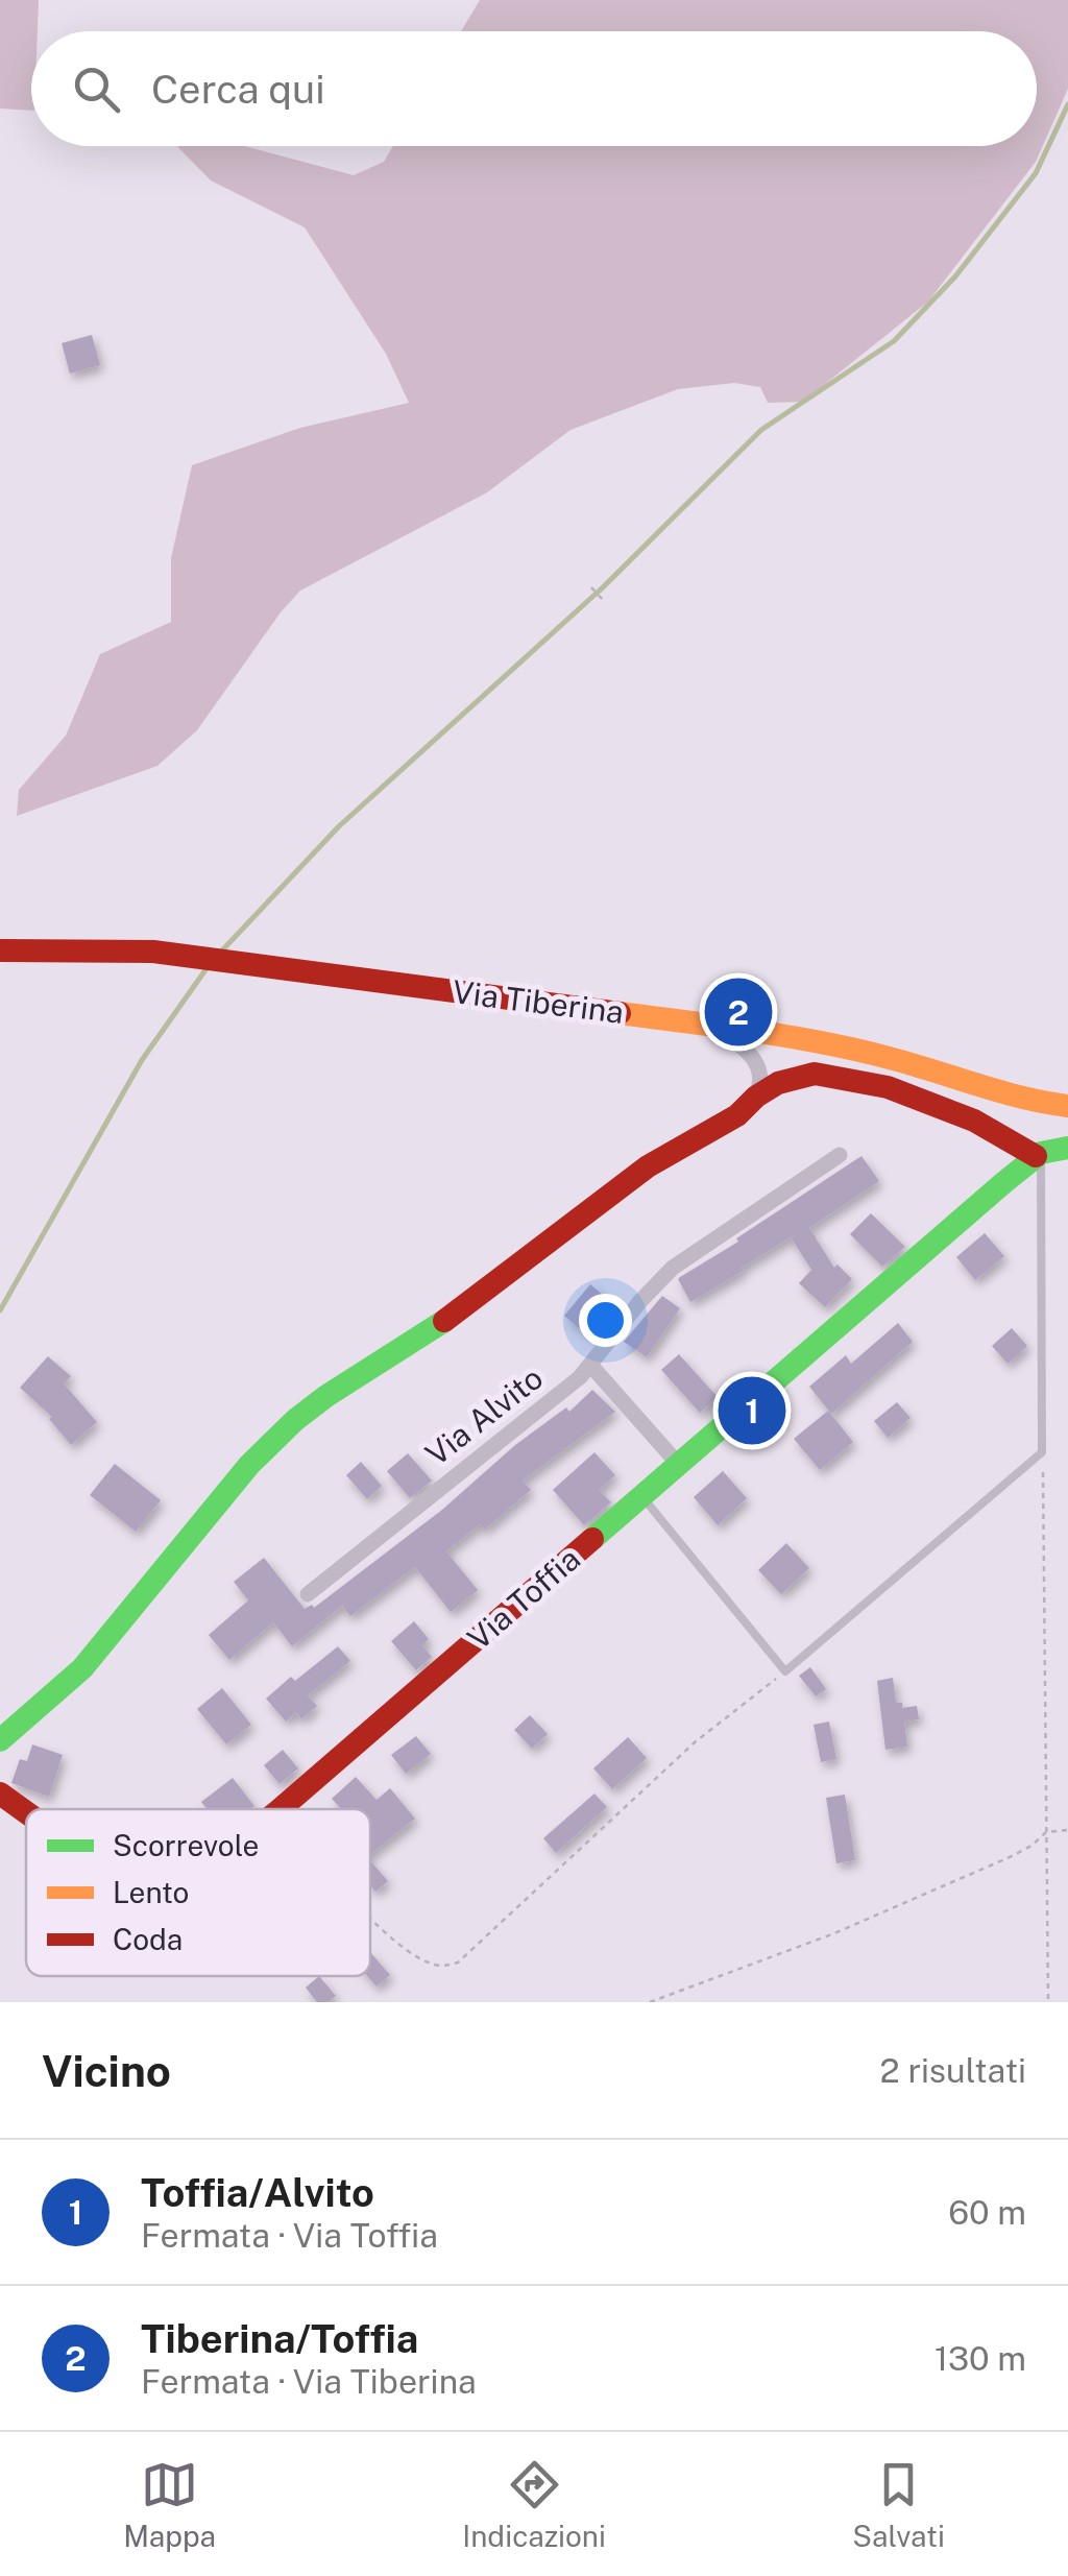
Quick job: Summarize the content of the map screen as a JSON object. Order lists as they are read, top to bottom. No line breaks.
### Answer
{"streets":{"street":["Via Tiberina","Via Alvito","Via Toffia"]},"legend":["Scorrevole","Lento","Coda"],"page":{"search":"Cerca qui","pins":["2","1"],"heading":["Vicino","2 risultati"],"list":[{"mark":"1","name":"Toffia/Alvito","note":"Fermata · Via Toffia","value":"60 m"},{"mark":"2","name":"Tiberina/Toffia","note":"Fermata · Via Tiberina","value":"130 m"}],"nav":["Mappa","Indicazioni","Salvati"]}}
